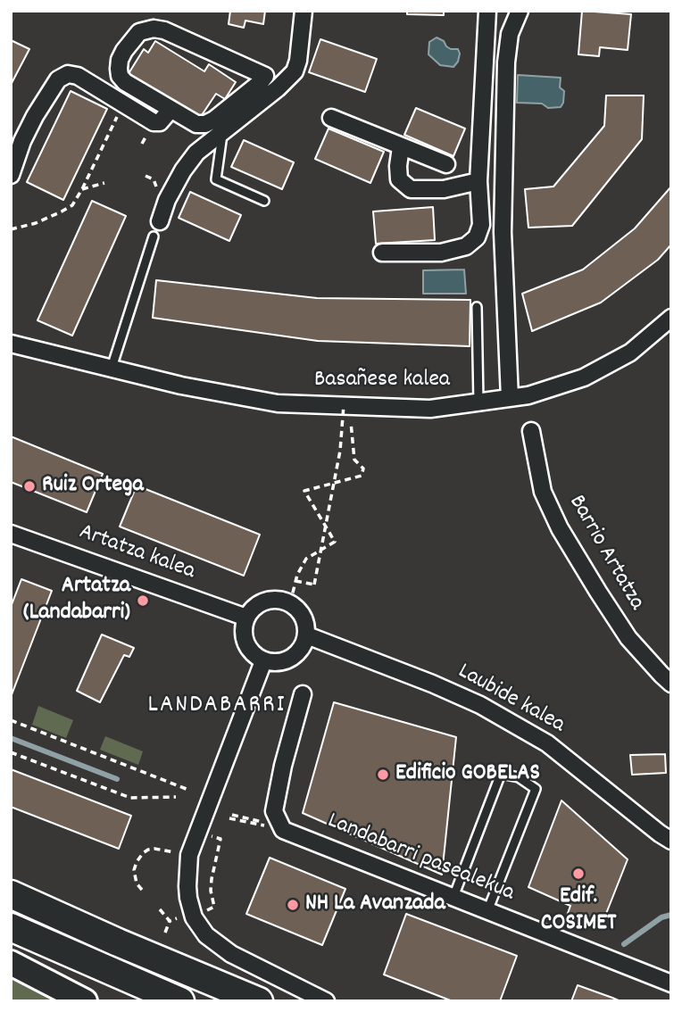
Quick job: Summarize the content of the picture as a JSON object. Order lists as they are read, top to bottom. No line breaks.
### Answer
{"streets":{"street":["Basañese kalea","Artatza kalea","Barrio Artatza","Laubide kalea","Landabarri pasealekua"]},"crossings":[["Artatza kalea","Laubide kalea"]],"districts":["LANDABARRI"],"places":["Ruiz Ortega","Artatza (Landabarri)","Edificio GOBELAS","Edif. COSIMET","NH La Avanzada"]}
